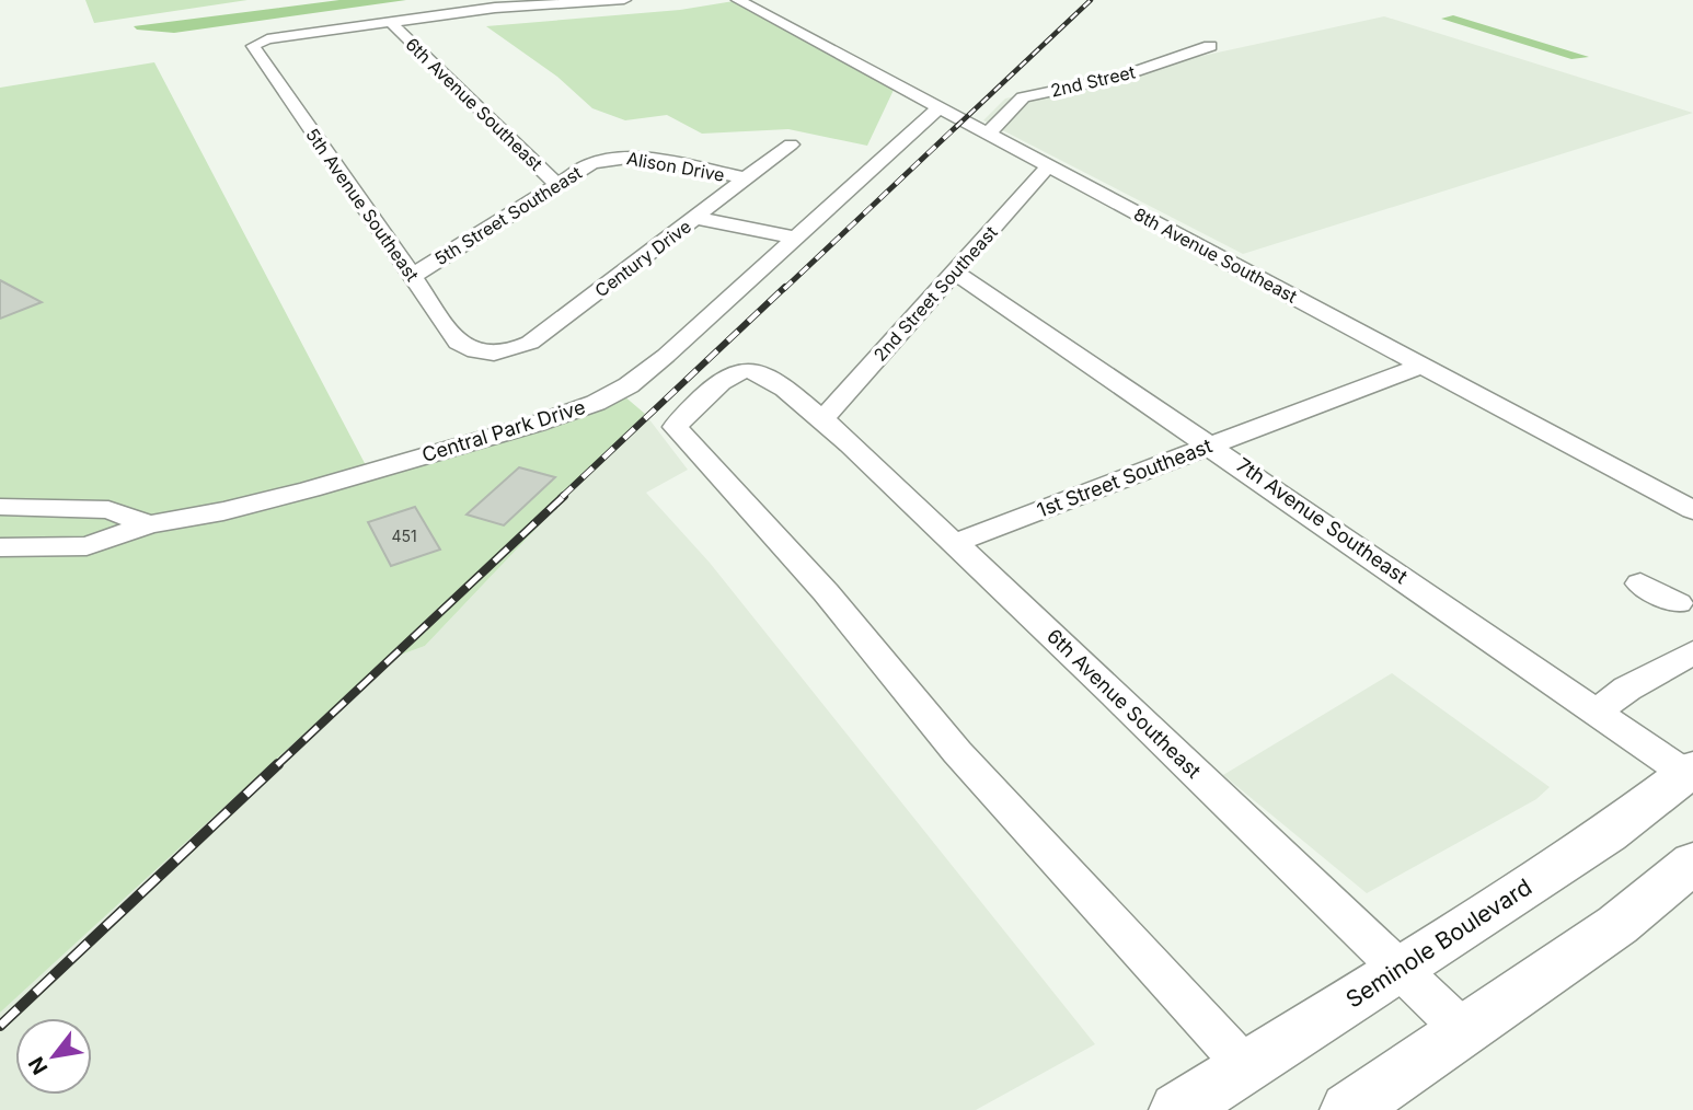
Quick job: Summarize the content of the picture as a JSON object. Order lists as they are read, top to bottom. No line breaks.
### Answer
{"streets":{"main road":["Seminole Boulevard"],"street":["2nd Street","6th Avenue Southeast","Alison Drive","5th Avenue Southeast","5th Street Southeast","8th Avenue Southeast","Century Drive","2nd Street Southeast","Central Park Drive","1st Street Southeast","7th Avenue Southeast"]},"crossings":[["2nd Street","8th Avenue Southeast"],["6th Avenue Southeast","5th Street Southeast"],["6th Avenue Southeast","2nd Street Southeast"],["6th Avenue Southeast","1st Street Southeast"],["6th Avenue Southeast","Seminole Boulevard"],["Alison Drive","5th Street Southeast"],["Alison Drive","Century Drive"],["5th Avenue Southeast","5th Street Southeast"],["5th Avenue Southeast","Century Drive"],["8th Avenue Southeast","2nd Street Southeast"],["8th Avenue Southeast","Central Park Drive"],["8th Avenue Southeast","1st Street Southeast"],["2nd Street Southeast","7th Avenue Southeast"],["1st Street Southeast","7th Avenue Southeast"],["7th Avenue Southeast","Seminole Boulevard"]],"house_numbers":["451"],"north":"bottom left"}
